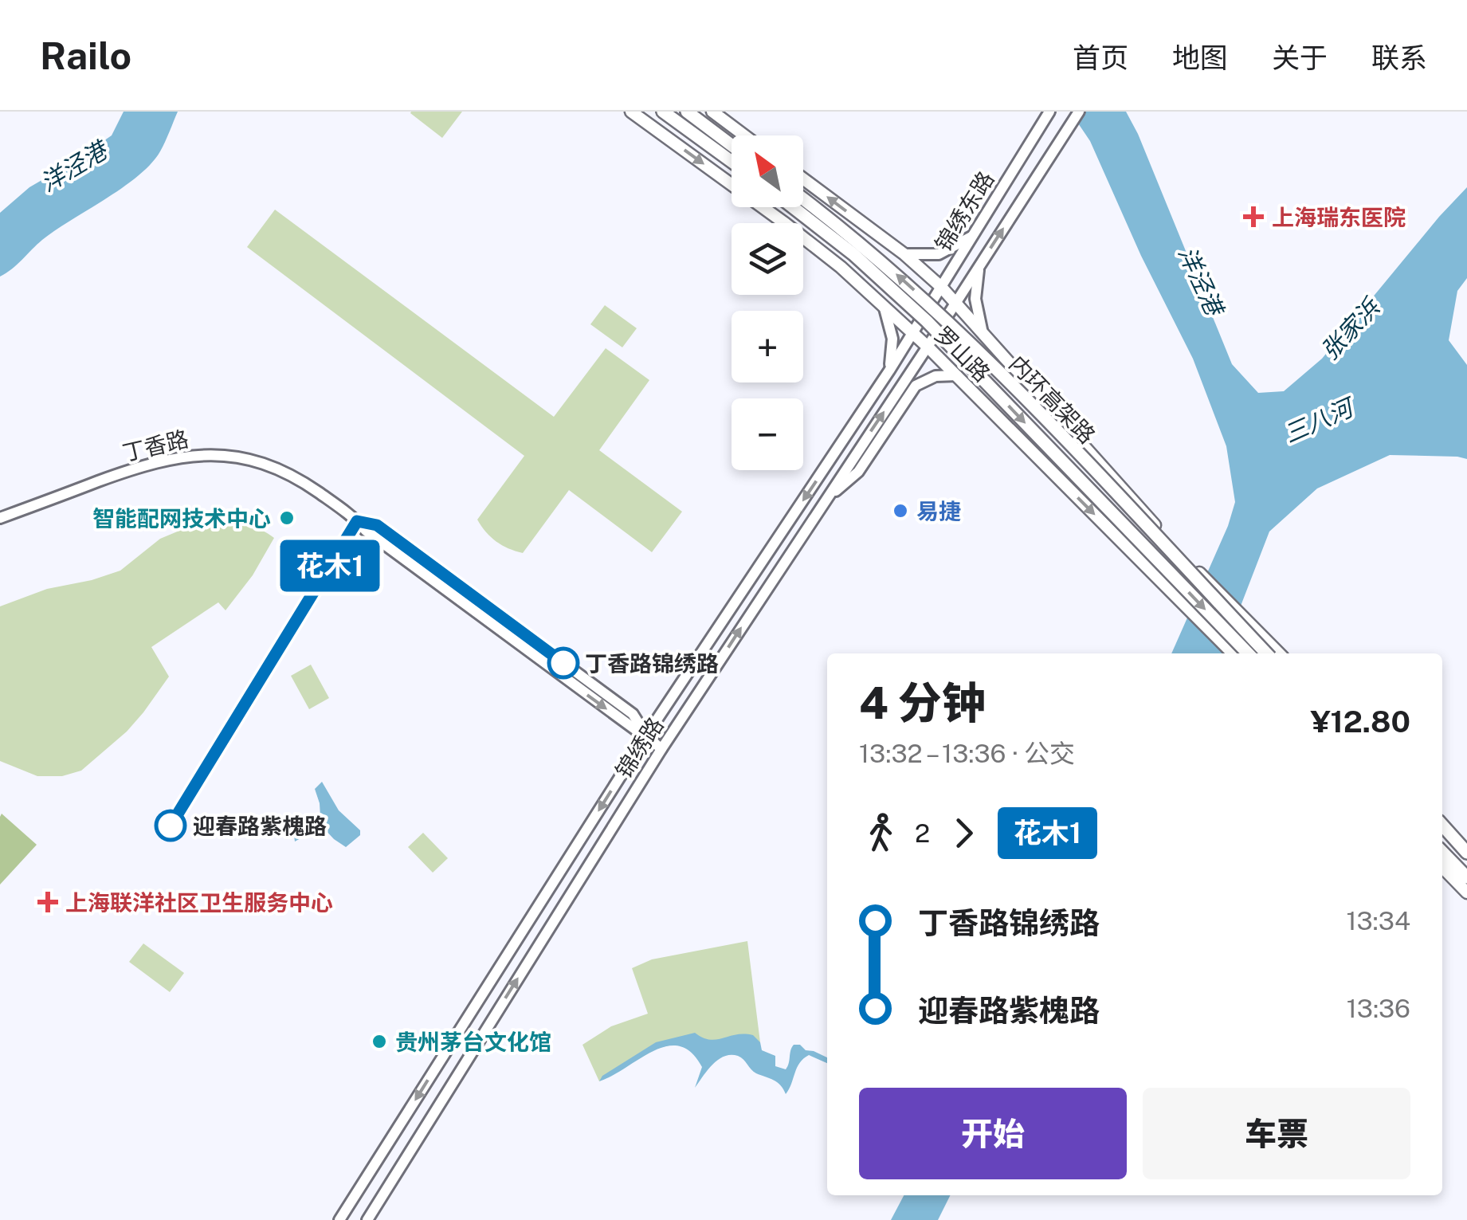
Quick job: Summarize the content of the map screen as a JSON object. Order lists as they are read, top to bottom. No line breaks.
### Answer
{"streets":{"highway":["内环高架路"],"main road":["锦绣东路","罗山路","丁香路","锦绣路"]},"crossings":[["锦绣东路","罗山路"],["锦绣东路","锦绣路"],["罗山路","锦绣路"],["丁香路","锦绣路"]],"water":["洋泾港","张家浜","三八河"],"places":{"health":["上海瑞东医院","上海联洋社区卫生服务中心"],"other":["易捷","智能配网技术中心","丁香路锦绣路","迎春路紫槐路","贵州茅台文化馆"]},"lines":["bus line 花木1"],"north":"top left","page":{"header":"Railo","nav":["首页","地图","关于","联系"],"on_map":"花木1","map_buttons":["+","−"],"heading":["4 分钟","13:32 – 13:36 · 公交","¥12.80"],"legs":["2","花木1"],"list":[{"name":"丁香路锦绣路","value":"13:34"},{"name":"迎春路紫槐路","value":"13:36"}],"buttons":["开始","车票"]}}
